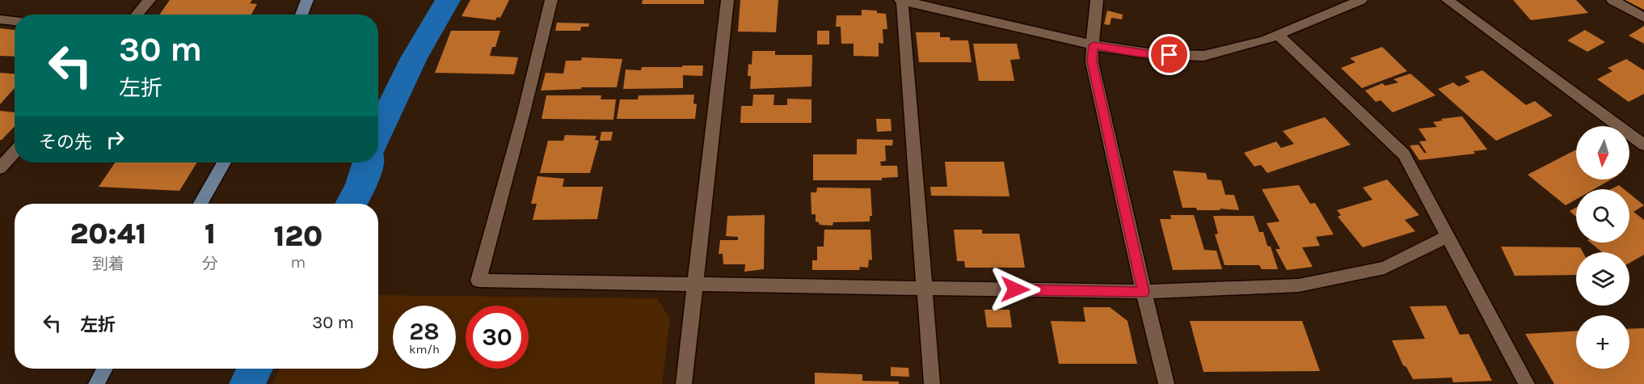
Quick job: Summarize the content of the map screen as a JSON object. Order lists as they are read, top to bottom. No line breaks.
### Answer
{"north":"bottom","page":{"turn":["30 m","左折"],"then":"その先","map_buttons":"+","eta":["20:41","到着","1","分","120","m"],"list":[{"name":"左折","value":"30 m"}],"speed":"28 km/h","limit":"30"}}
